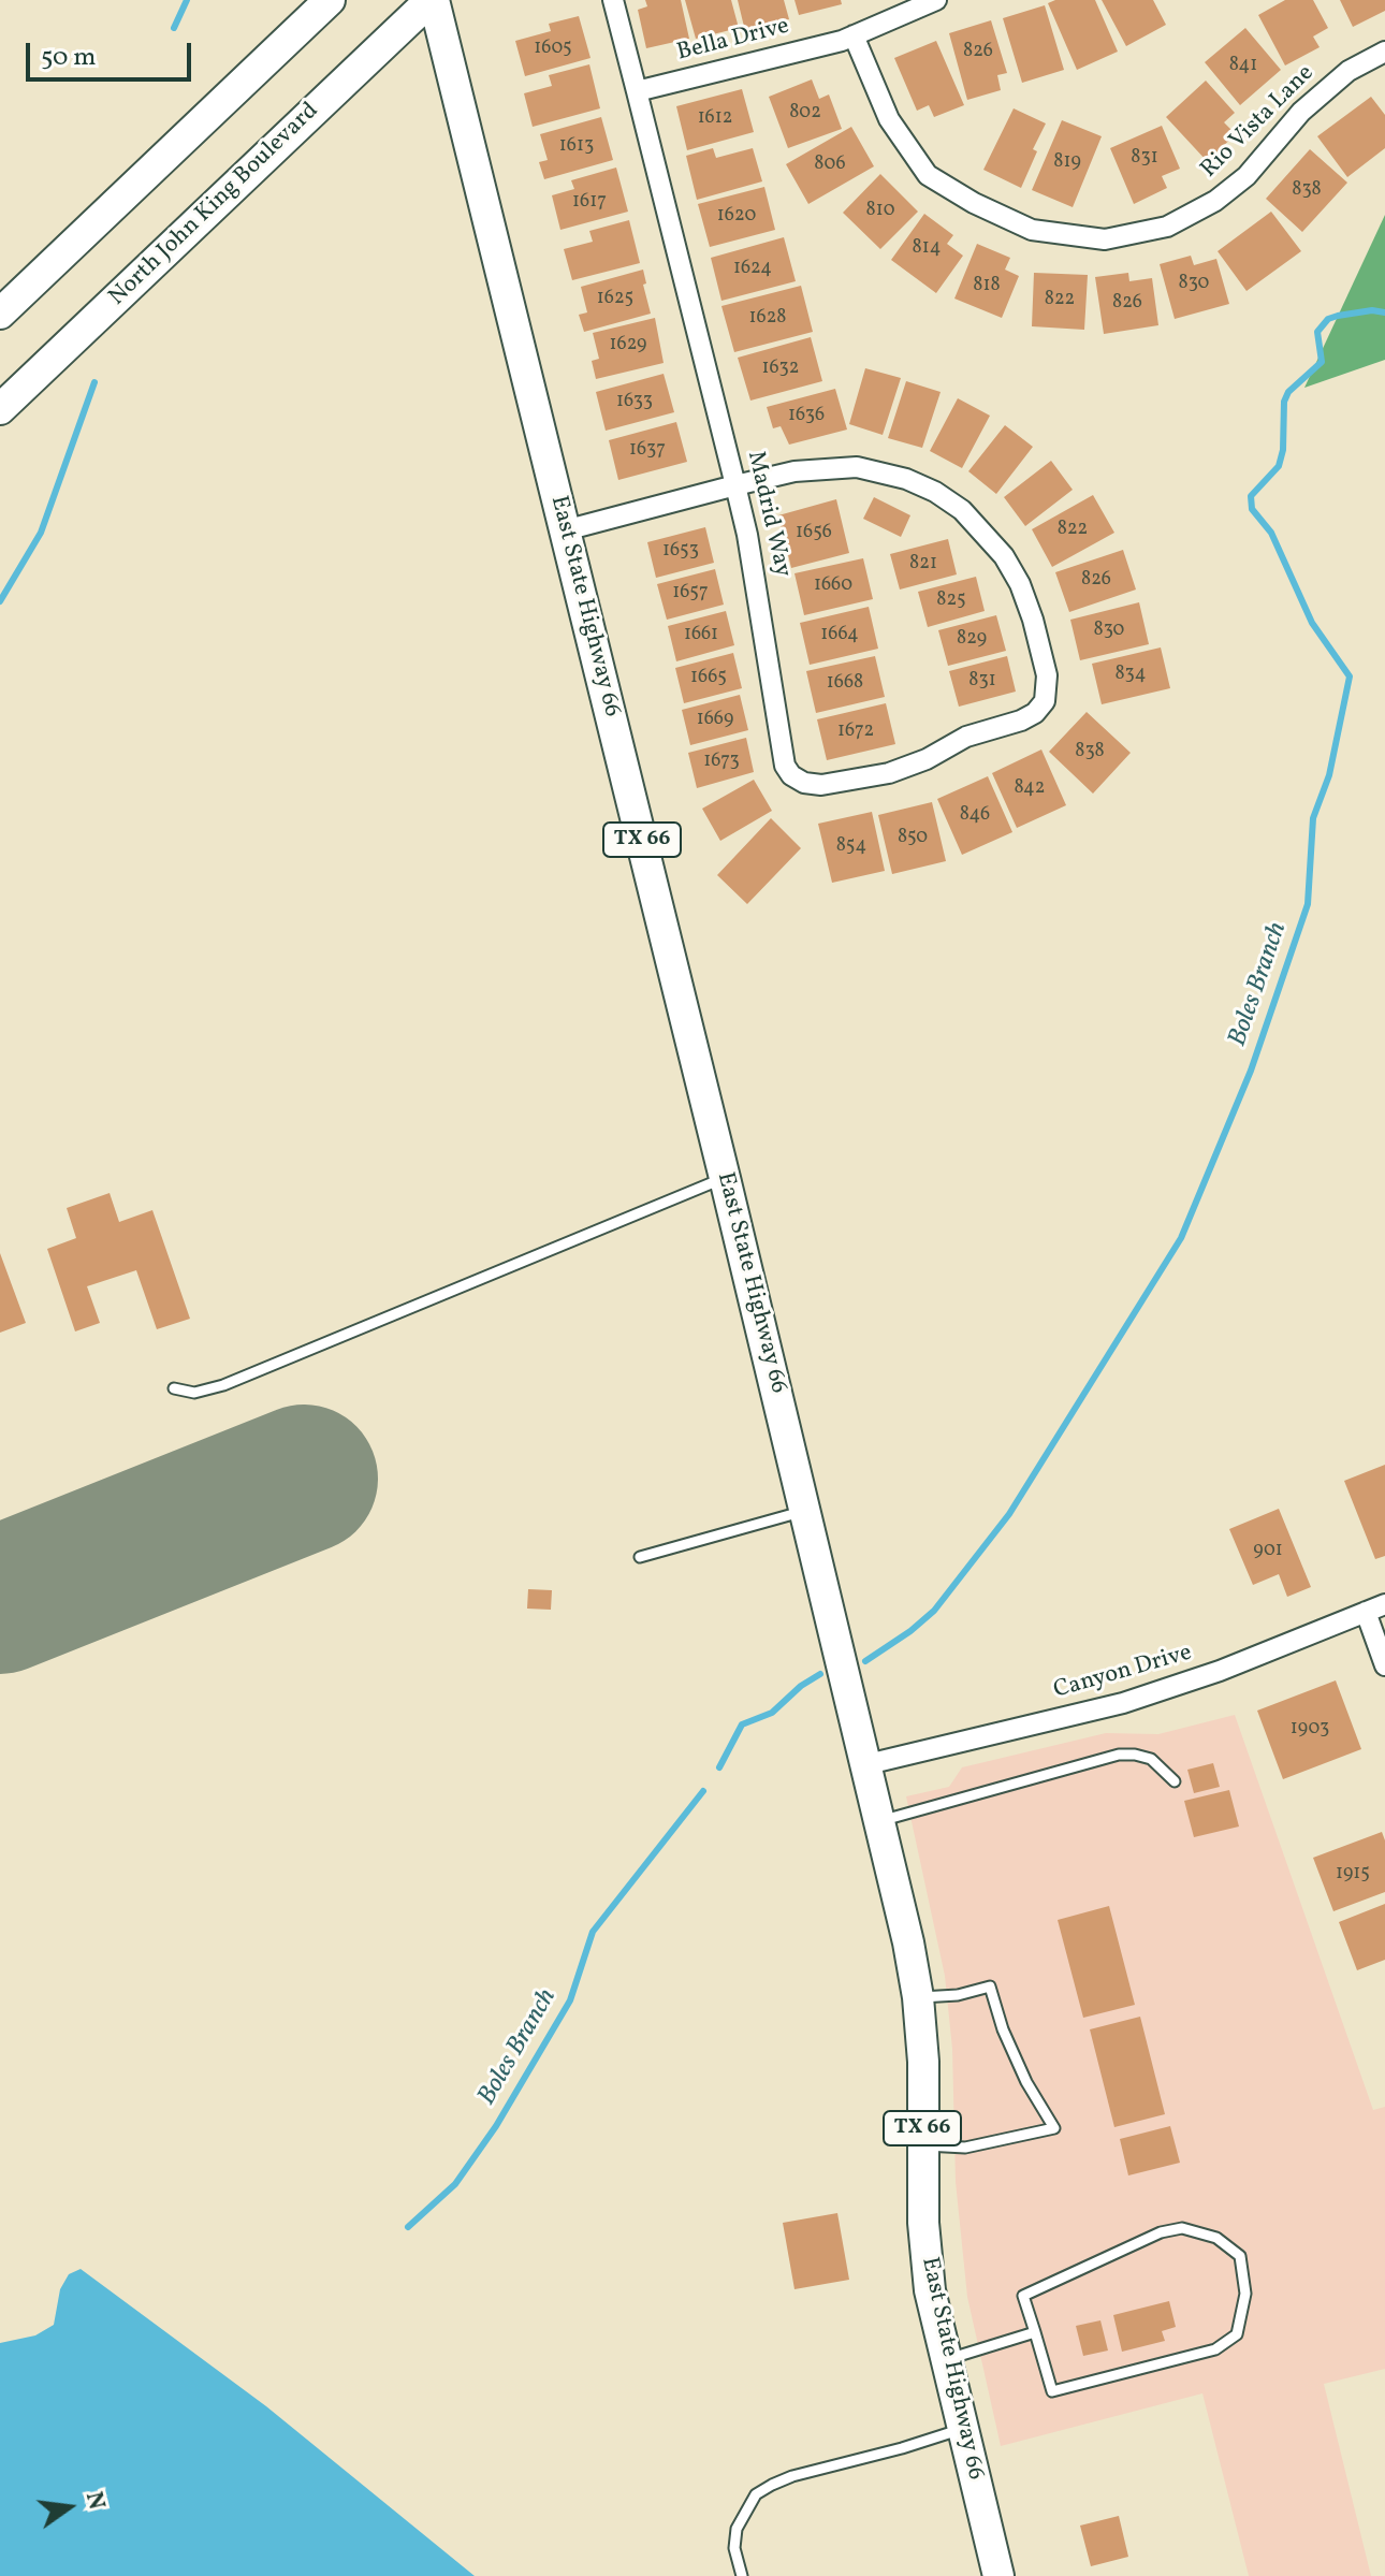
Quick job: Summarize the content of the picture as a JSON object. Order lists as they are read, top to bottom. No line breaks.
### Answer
{"streets":{"main road":["North John King Boulevard","East State Highway 66","TX 66"],"street":["Bella Drive","Rio Vista Lane","Madrid Way","Canyon Drive"]},"crossings":[["Bella Drive","Rio Vista Lane"],["Bella Drive","Madrid Way"],["North John King Boulevard","East State Highway 66"],["East State Highway 66","Canyon Drive"]],"water":["Boles Branch"],"house_numbers":["1605","826","841","802","1612","1613","831","819","806","838","1617","810","1620","814","1624","830","818","1625","822","826","1628","1629","1632","1633","1636","1637","822","1656","1653","821","826","1660","1657","825","830","1661","1664","829","834","1665","831","1668","1669","1672","838","1673","842","846","850","854","901","1903","1915"],"scale_bar":"50 m","north":"right"}
